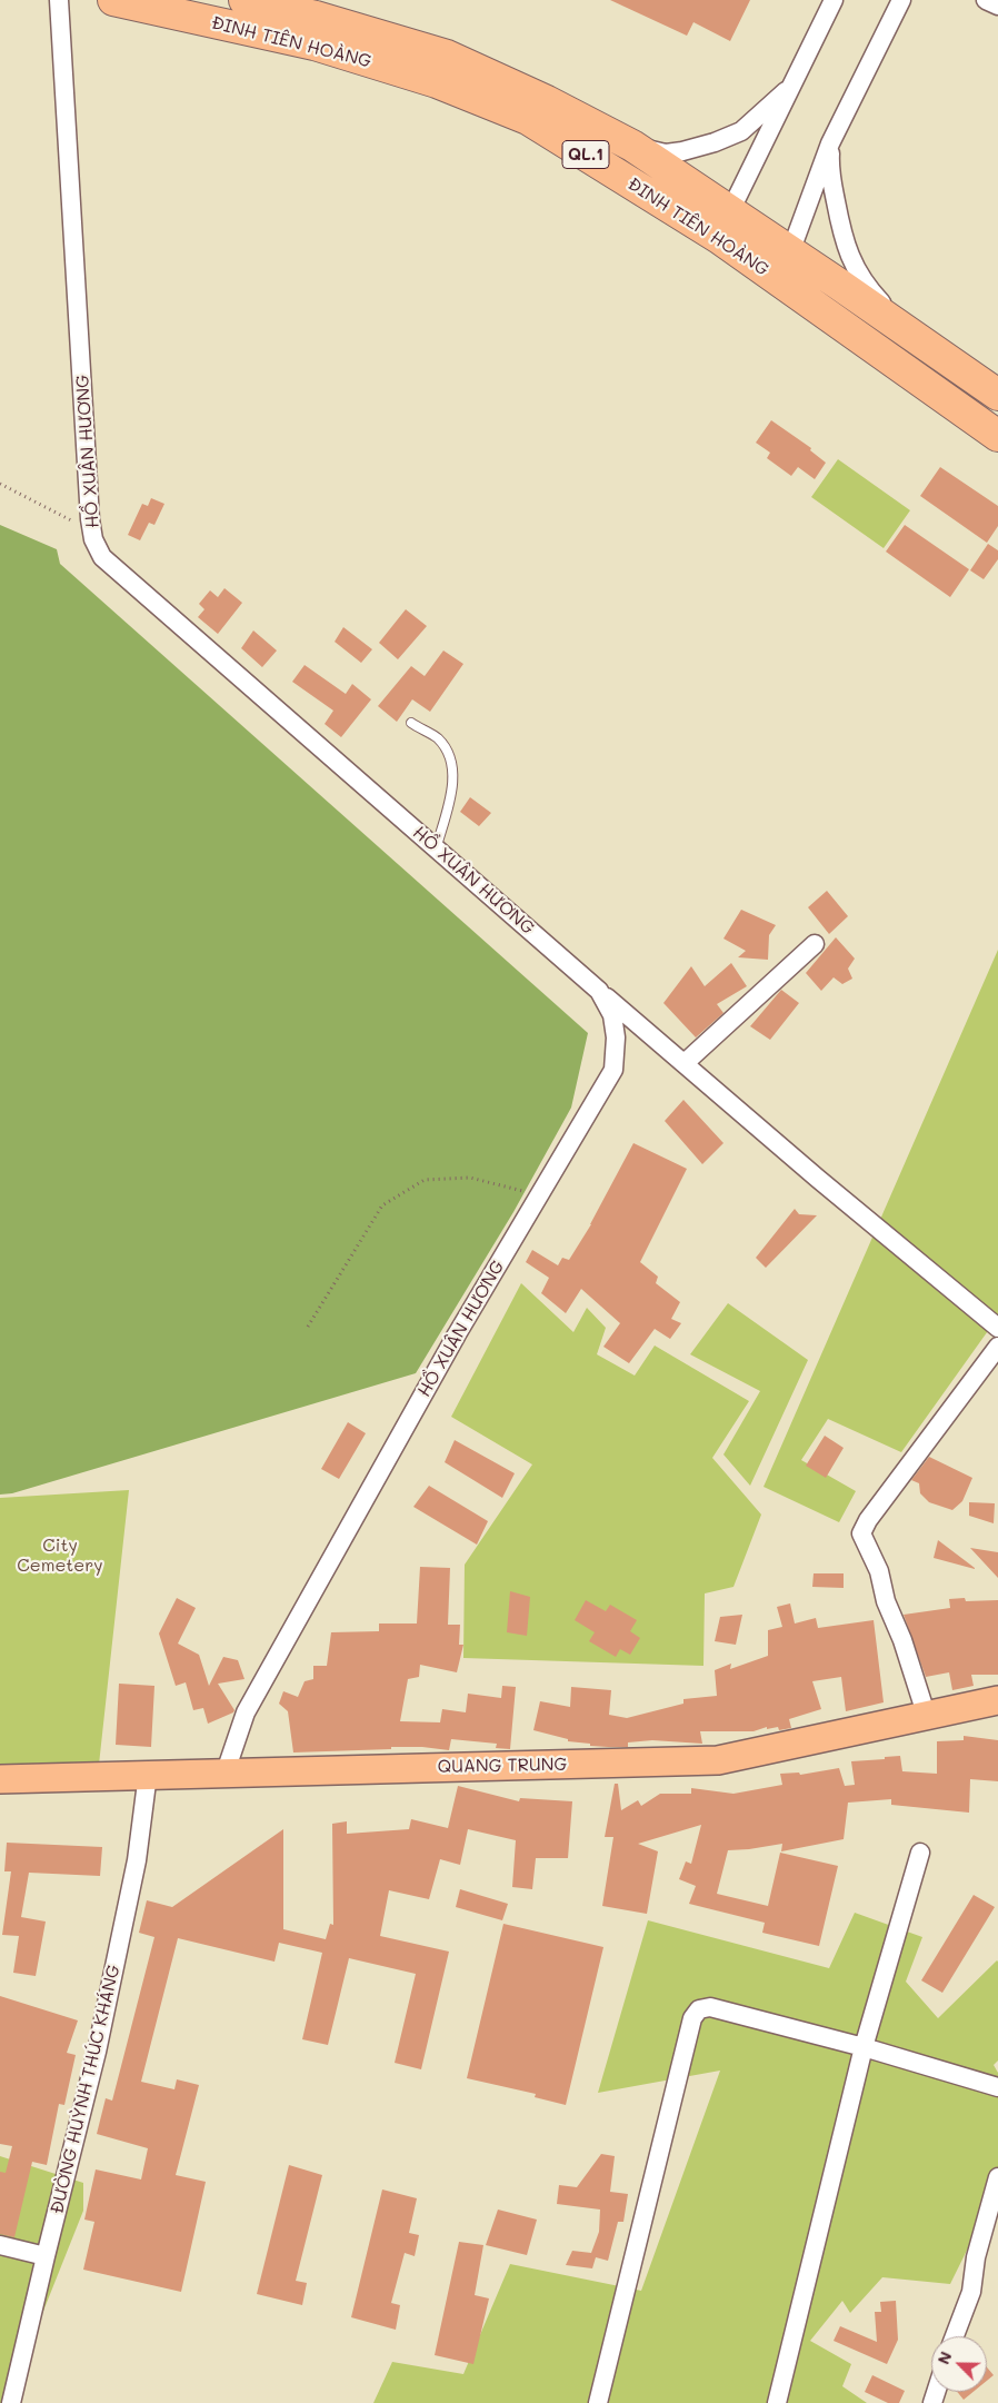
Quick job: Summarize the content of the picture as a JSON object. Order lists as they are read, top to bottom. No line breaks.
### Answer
{"streets":{"highway":["ĐINH TIÊN HOÀNG","QL.1"],"main road":["QUANG TRUNG"],"street":["HỒ XUÂN HƯƠNG","ĐƯỜNG HUỲNH THÚC KHÁNG"]},"crossings":[["HỒ XUÂN HƯƠNG","QUANG TRUNG"],["QUANG TRUNG","ĐƯỜNG HUỲNH THÚC KHÁNG"]],"parks":["City Cemetery"],"north":"top left"}
